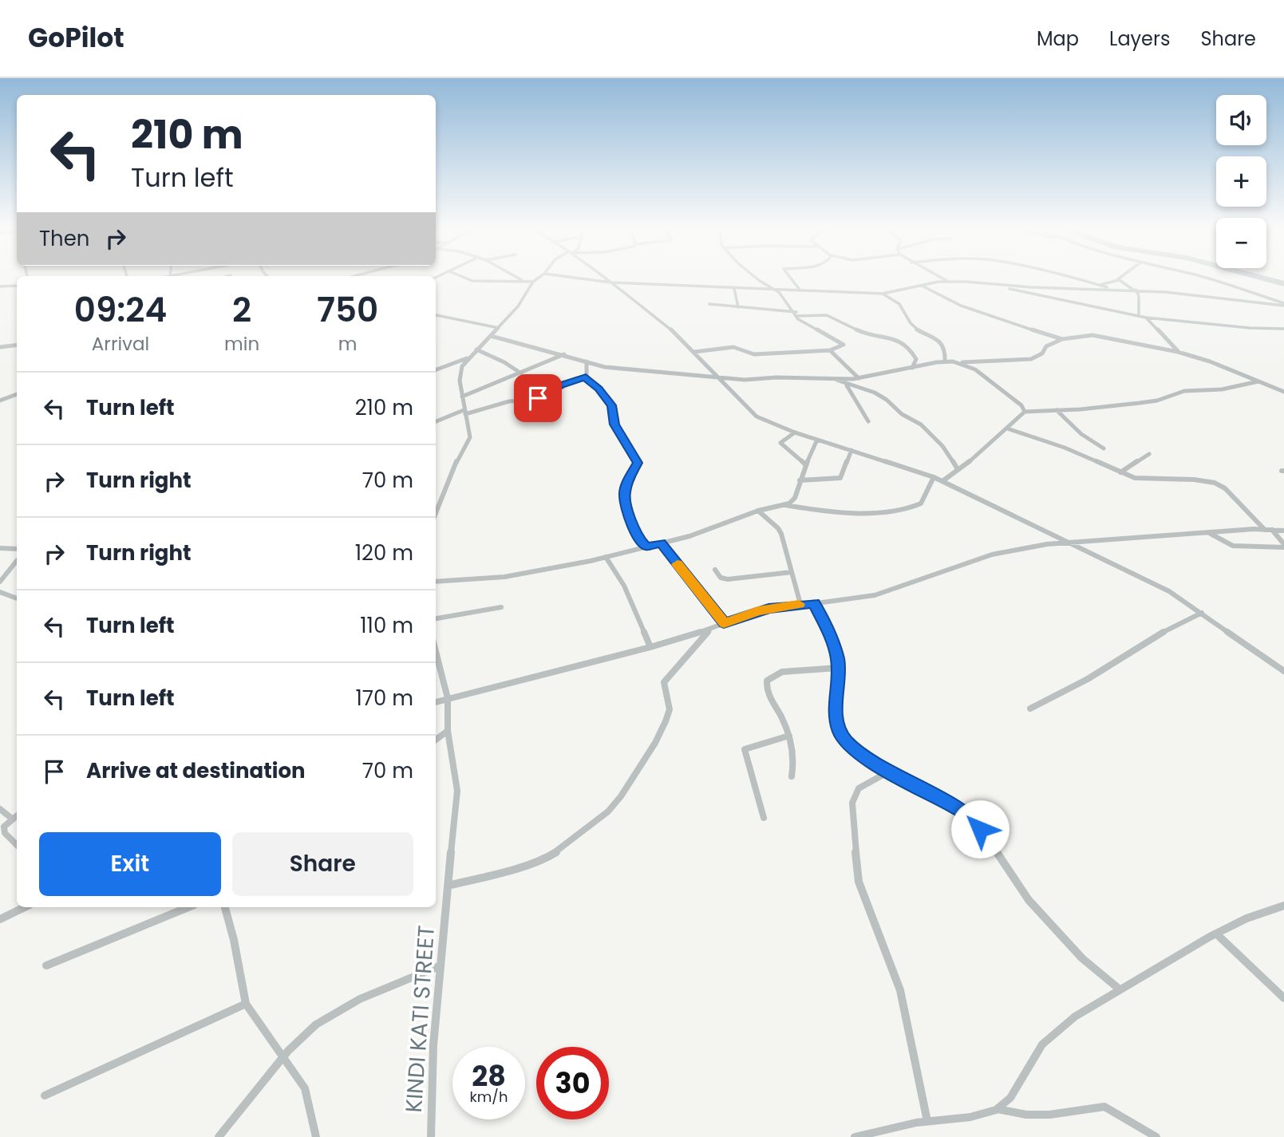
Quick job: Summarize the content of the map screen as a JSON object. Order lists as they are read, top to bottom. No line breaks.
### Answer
{"streets":{"street":["KINDI KATI STREET"]},"page":{"header":"GoPilot","nav":["Map","Layers","Share"],"map_buttons":["+","−"],"turn":["210 m","Turn left"],"then":"Then","eta":["09:24","Arrival","2","min","750","m"],"list":[{"name":"Turn left","value":"210 m"},{"name":"Turn right","value":"70 m"},{"name":"Turn right","value":"120 m"},{"name":"Turn left","value":"110 m"},{"name":"Turn left","value":"170 m"},{"name":"Arrive at destination","value":"70 m"}],"buttons":["Exit","Share"],"speed":"28 km/h","limit":"30"}}
